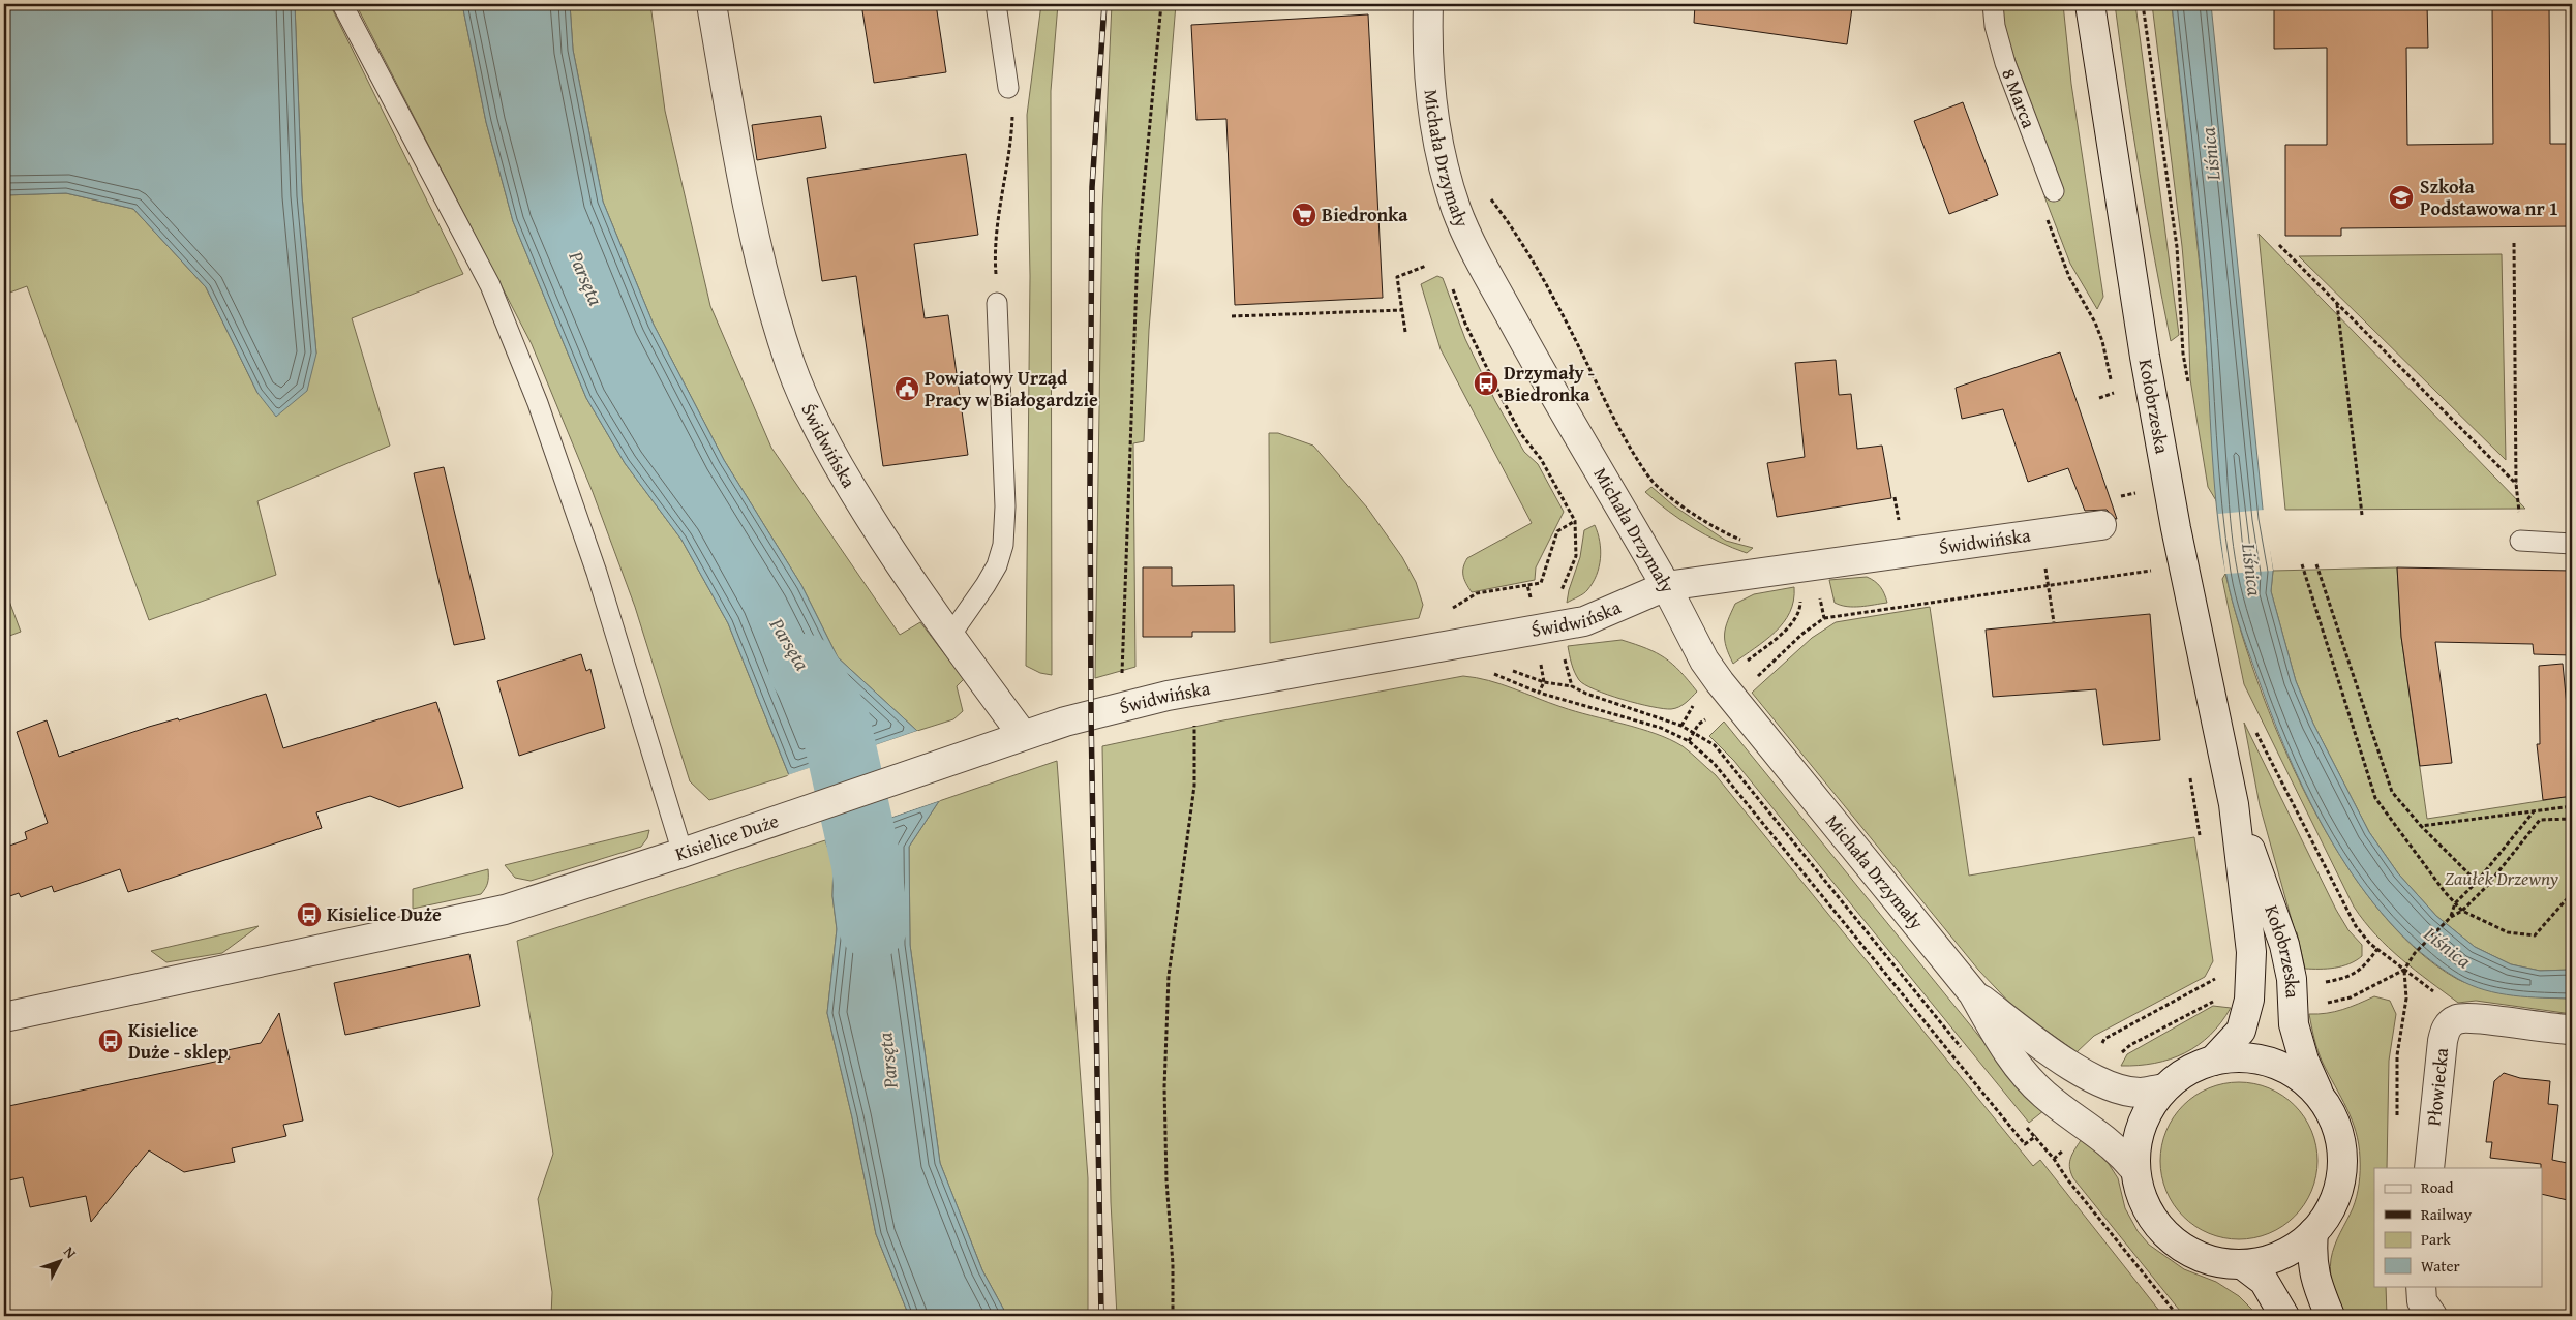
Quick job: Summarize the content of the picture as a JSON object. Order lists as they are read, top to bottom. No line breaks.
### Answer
{"streets":{"street":["Michała Drzymały","Kołobrzeska","Świdwińska","Kisielice Duże","Płowiecka"],"lane":["8 Marca"]},"crossings":[["Michała Drzymały","Świdwińska"],["Świdwińska","Kisielice Duże"]],"water":["Liśnica","Parsęta"],"parks":["Zaułek Drzewny"],"places":{"school or university":["Szkoła Podstawowa nr 1"],"supermarket":["Biedronka"],"bus stop":["Drzymały - Biedronka","Kisielice Duże","Kisielice Duże - sklep"],"public building":["Powiatowy Urząd Pracy w Białogardzie"]},"legend":["Road","Railway","Park","Water"],"north":"top right"}
